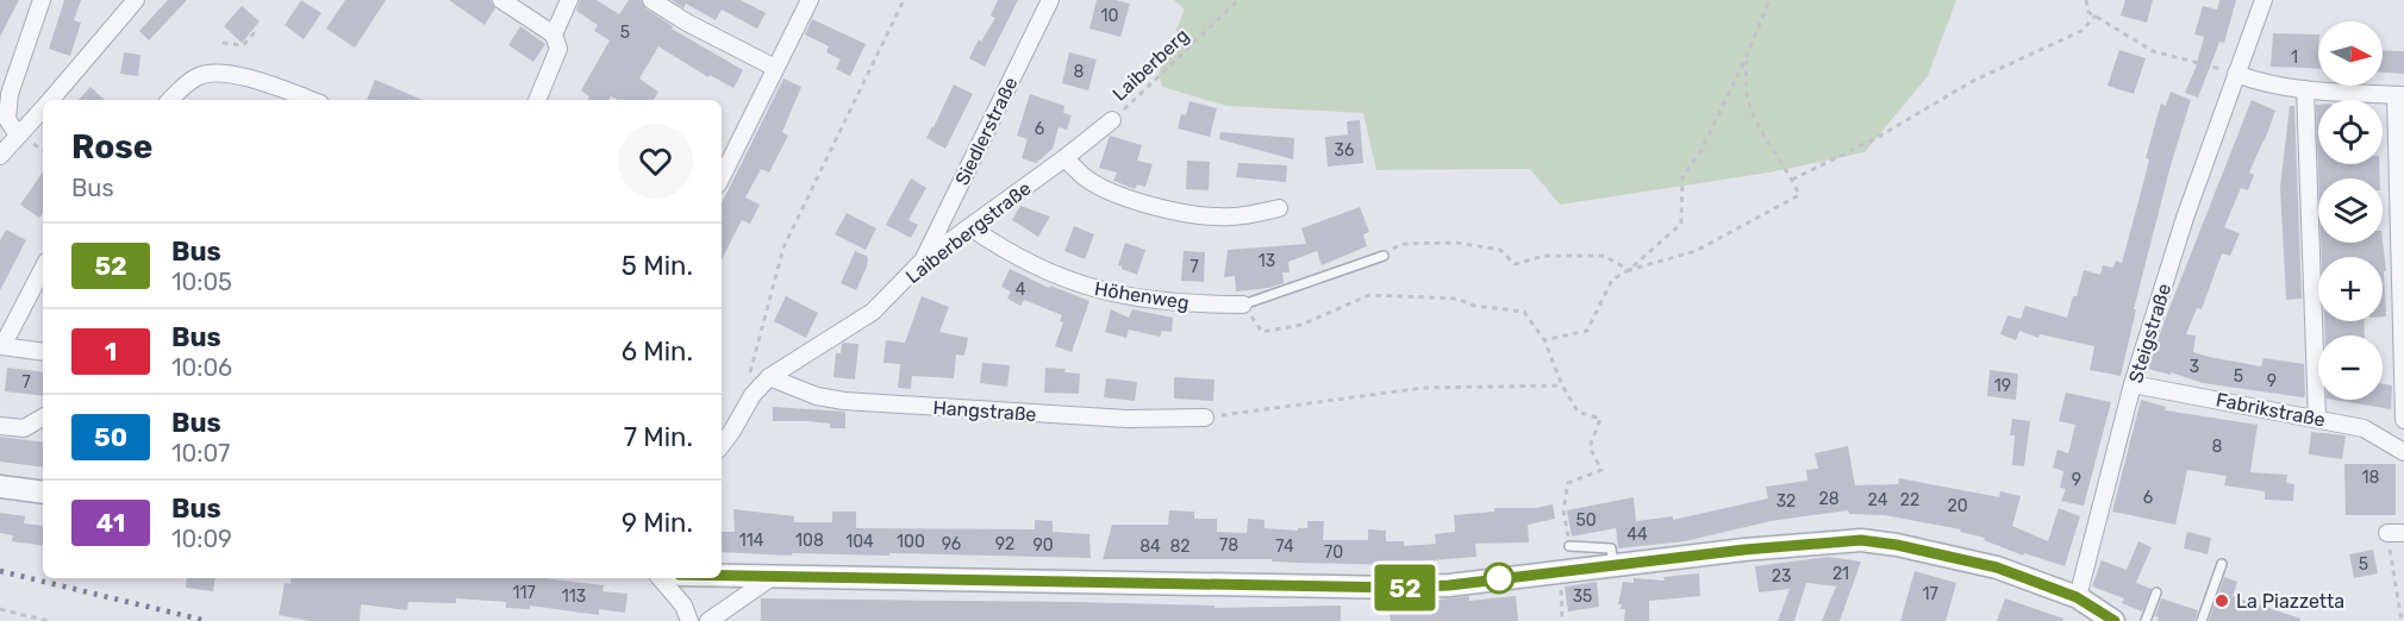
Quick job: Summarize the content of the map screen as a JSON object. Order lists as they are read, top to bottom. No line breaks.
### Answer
{"streets":{"street":["Siedlerstraße","Laiberbergstraße","Höhenweg","Steigstraße","Fabrikstraße","Hangstraße"],"path":["Laiberberg"]},"crossings":[["Laiberberg","Laiberbergstraße"],["Siedlerstraße","Laiberbergstraße"],["Laiberbergstraße","Höhenweg"],["Laiberbergstraße","Hangstraße"],["Steigstraße","Fabrikstraße"]],"places":["La Piazzetta"],"lines":["bus line 52"],"house_numbers":["10","5","1","8","6","36","13","7","4","3","5","9","7","19","8","18","9","6","28","24","22","32","20","50","44","114","108","104","100","96","92","90","78","84","82","74","70","5","21","23","117","17","113","35"],"north":"right","page":{"on_map":"52","map_buttons":["+","−"],"heading":["Rose","Bus"],"list":[{"mark":"52","name":"Bus","note":"10:05","value":"5 Min."},{"mark":"1","name":"Bus","note":"10:06","value":"6 Min."},{"mark":"50","name":"Bus","note":"10:07","value":"7 Min."},{"mark":"41","name":"Bus","note":"10:09","value":"9 Min."}]}}
